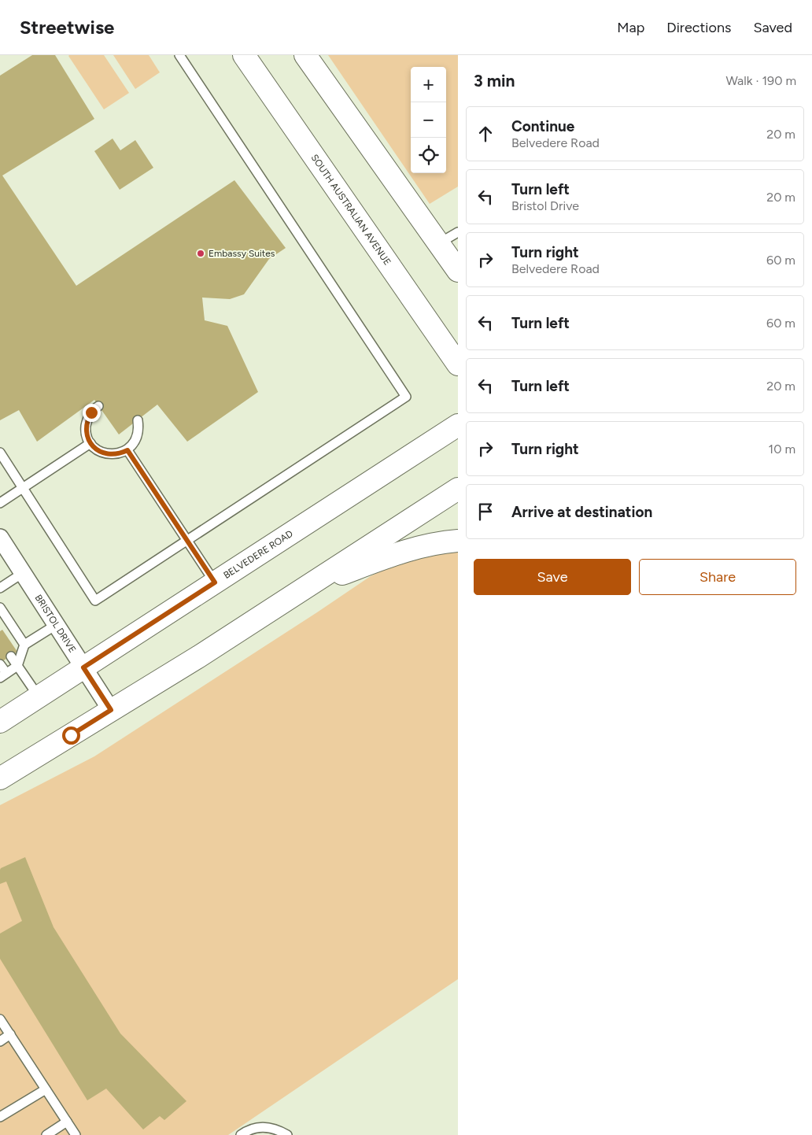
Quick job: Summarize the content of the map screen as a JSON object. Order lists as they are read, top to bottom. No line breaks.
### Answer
{"streets":{"main road":["SOUTH AUSTRALIAN AVENUE","BELVEDERE ROAD"],"street":["BRISTOL DRIVE"]},"crossings":[["BELVEDERE ROAD","BRISTOL DRIVE"]],"places":["Embassy Suites"],"page":{"header":"Streetwise","nav":["Map","Directions","Saved"],"heading":["3 min","Walk · 190 m"],"map_buttons":["+","−"],"list":[["Continue","Belvedere Road","20 m"],["Turn left","Bristol Drive","20 m"],["Turn right","Belvedere Road","60 m"],["Turn left","60 m"],["Turn left","20 m"],["Turn right","10 m"],"Arrive at destination"],"buttons":["Save","Share"]}}
